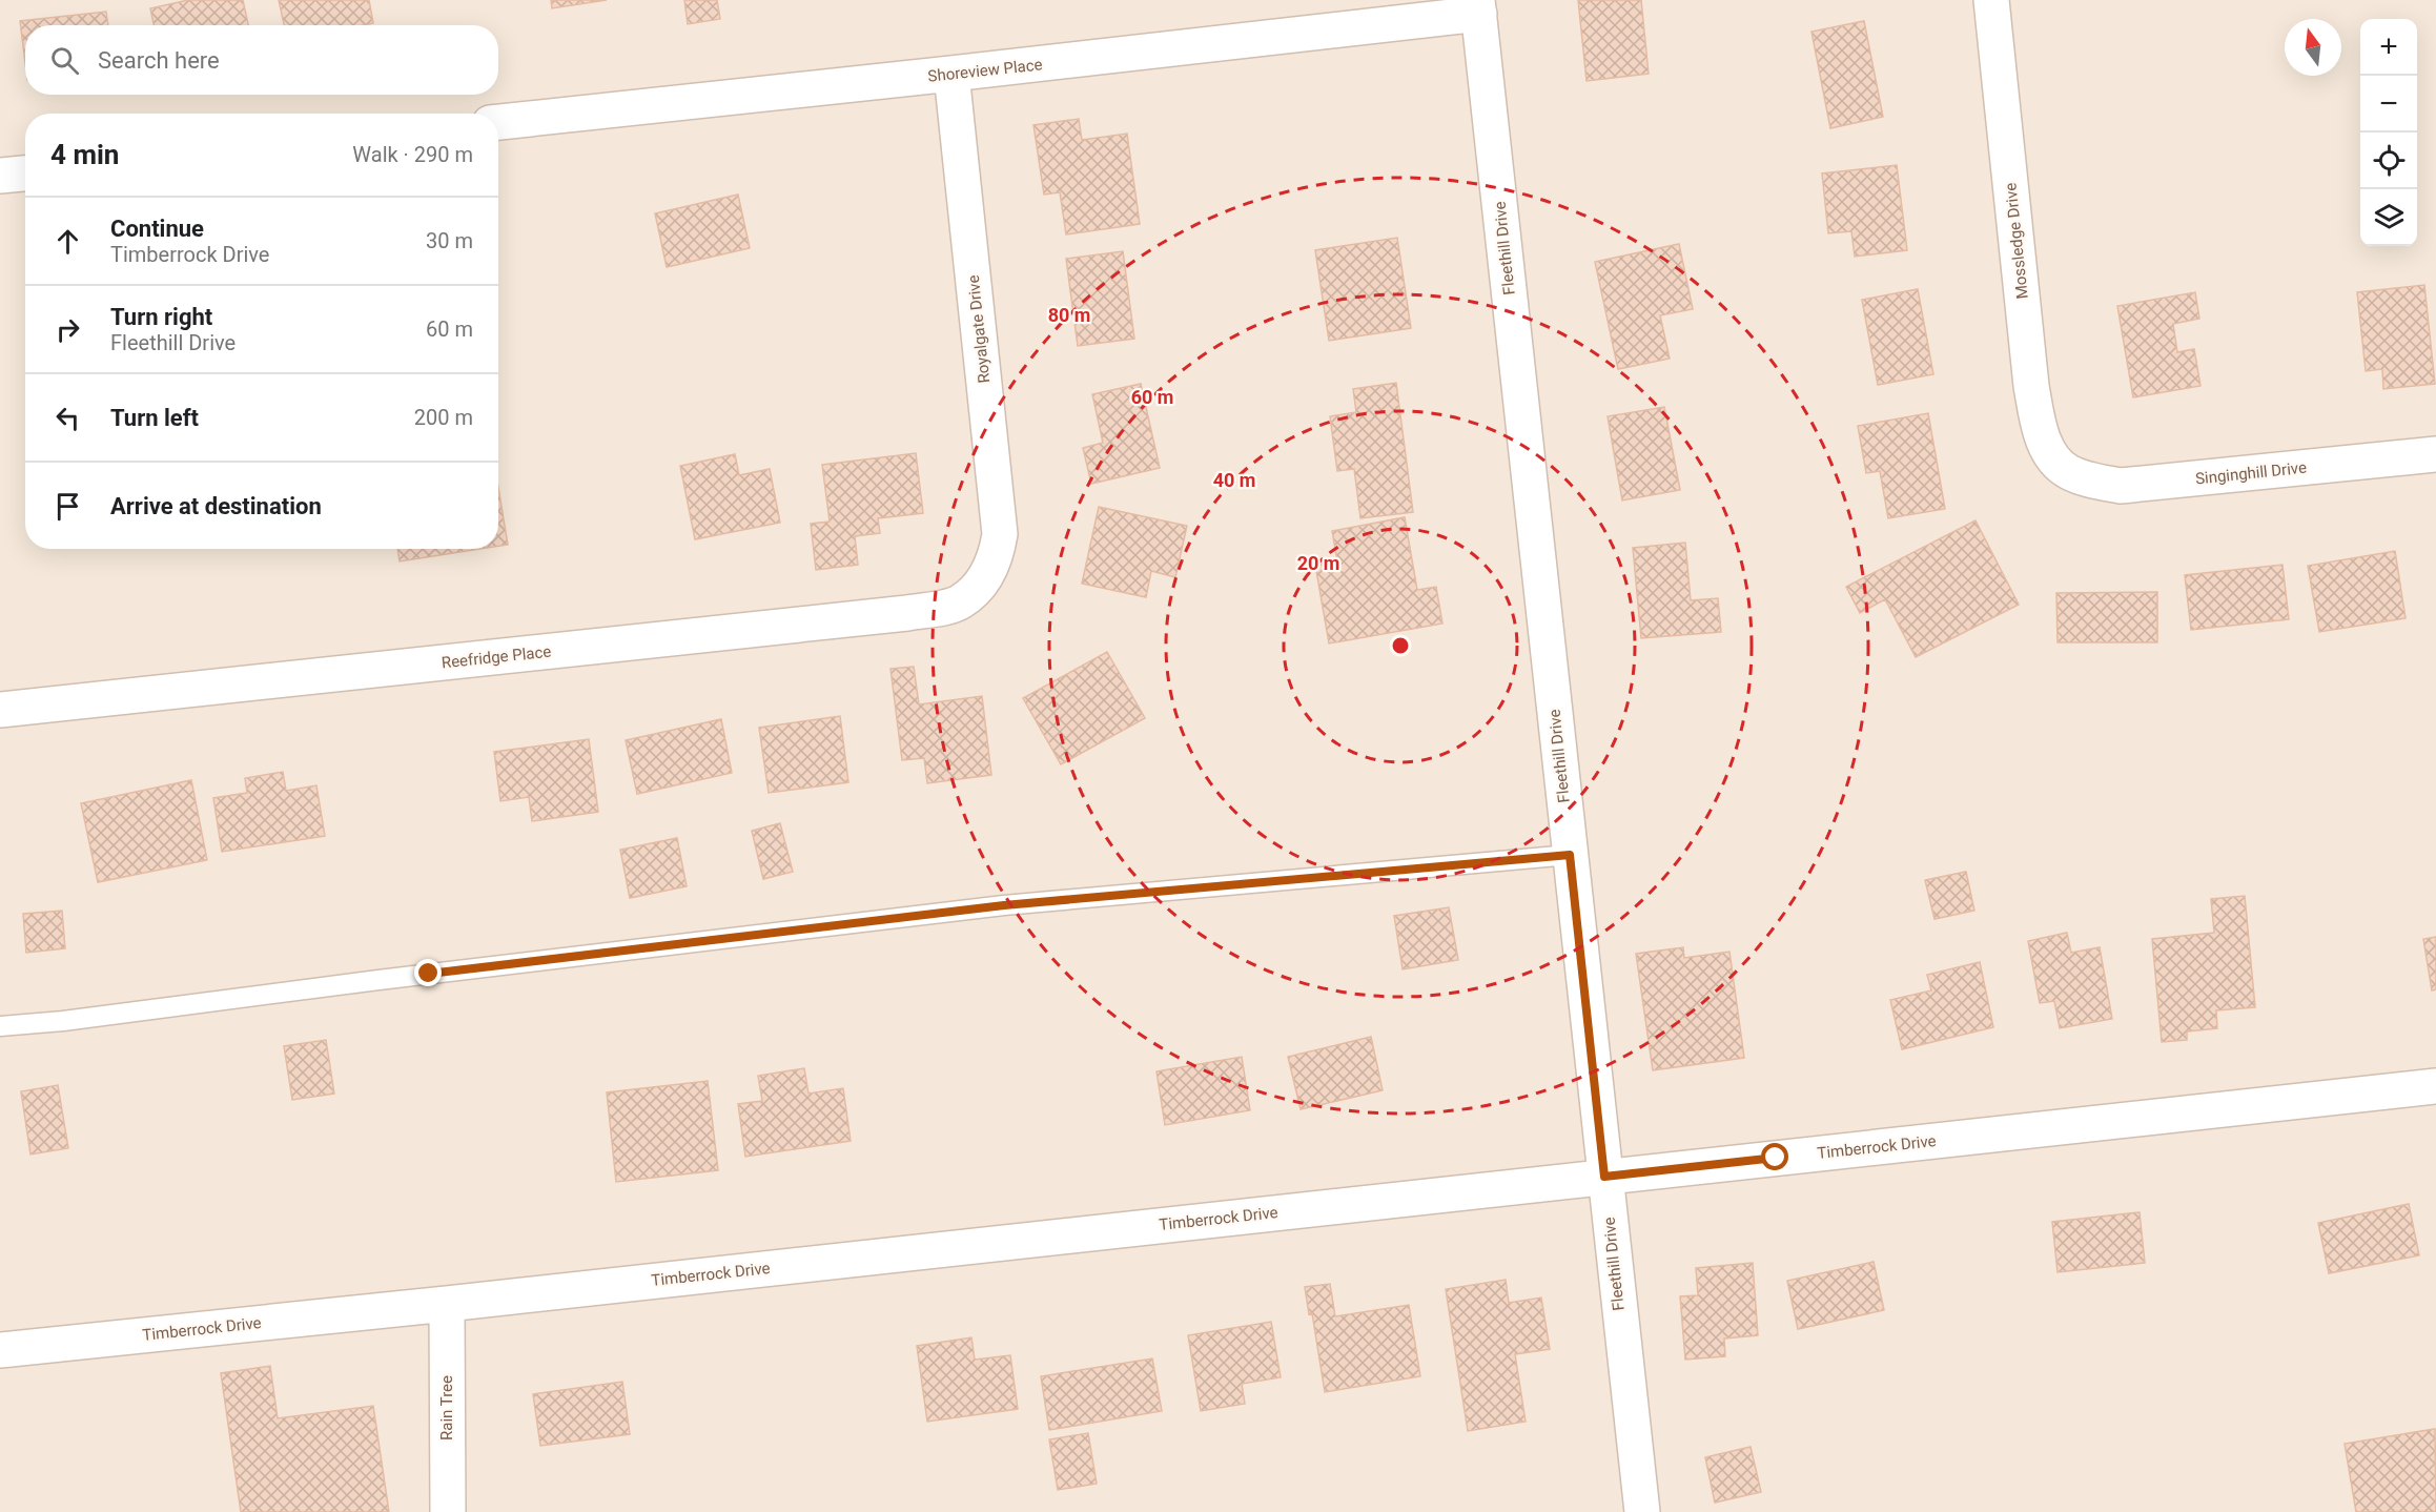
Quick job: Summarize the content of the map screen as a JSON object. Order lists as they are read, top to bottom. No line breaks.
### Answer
{"streets":{"street":["Shoreview Place","Mossledge Drive","Fleethill Drive","Royalgate Drive","Singinghill Drive","Reefridge Place","Timberrock Drive","Rain Tree"]},"crossings":[["Shoreview Place","Fleethill Drive"],["Shoreview Place","Royalgate Drive"],["Mossledge Drive","Singinghill Drive"],["Fleethill Drive","Timberrock Drive"],["Royalgate Drive","Reefridge Place"],["Timberrock Drive","Rain Tree"]],"north":"top","page":{"map_buttons":["+","−"],"search":"Search here","heading":["4 min","Walk · 290 m"],"list":[["Continue","Timberrock Drive","30 m"],["Turn right","Fleethill Drive","60 m"],["Turn left","200 m"],"Arrive at destination"]},"rings":["80 m","60 m","40 m","20 m"]}
